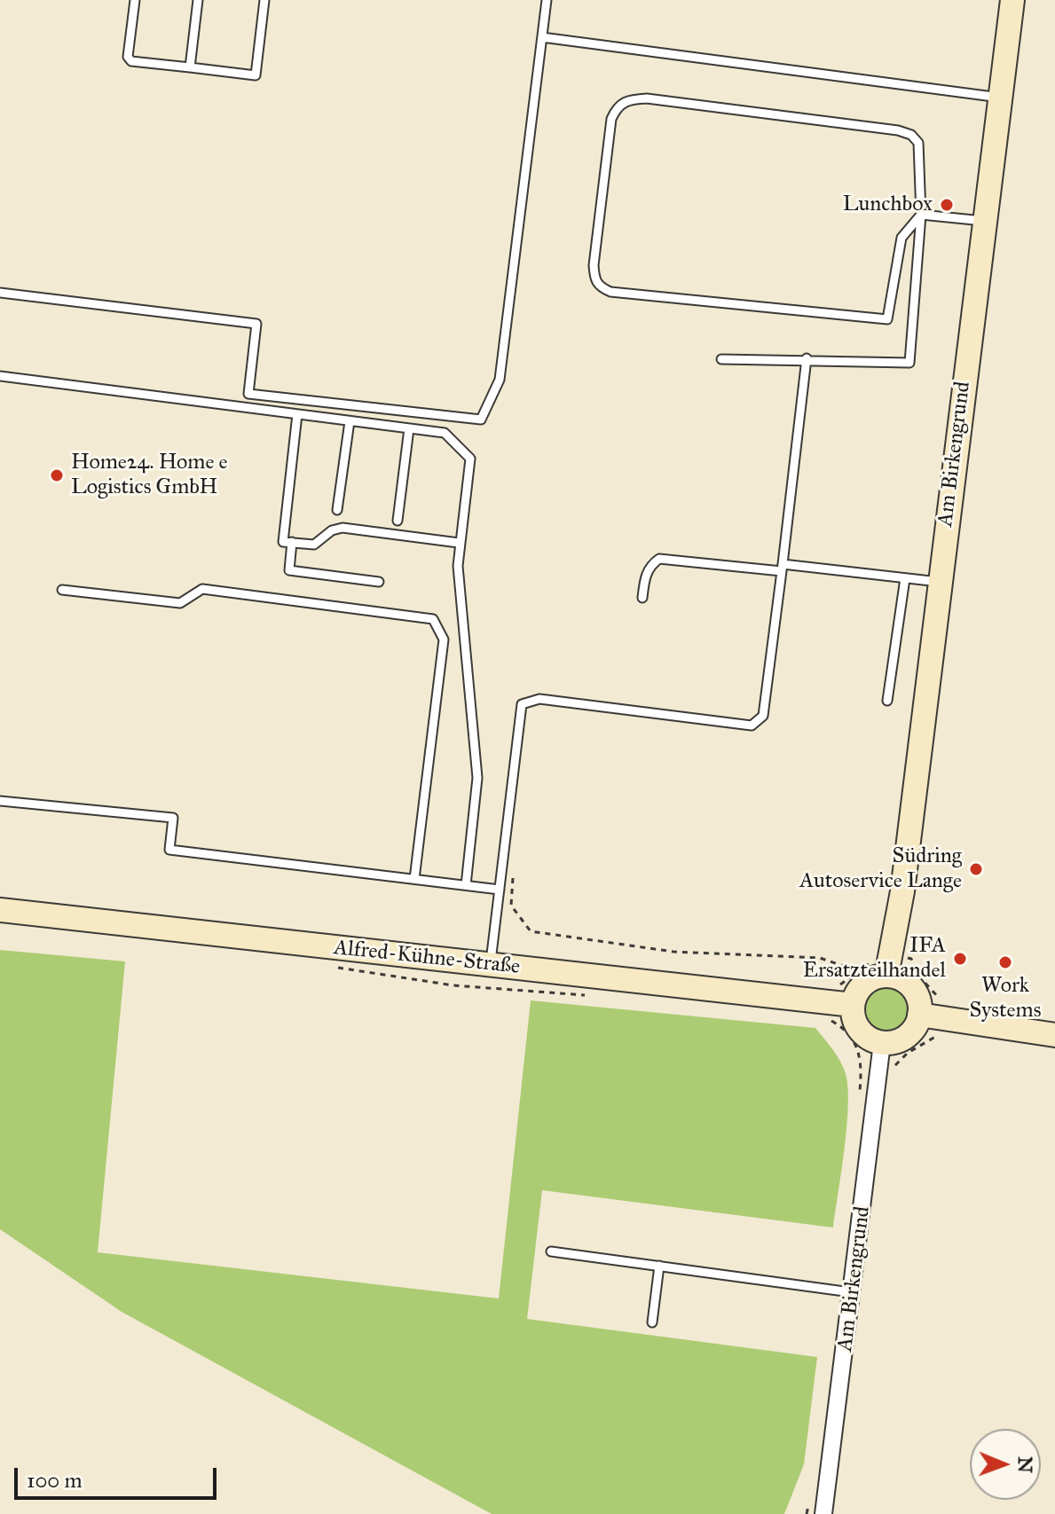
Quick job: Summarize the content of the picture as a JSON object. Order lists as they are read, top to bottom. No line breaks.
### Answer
{"streets":{"main road":["Am Birkengrund","Alfred-Kühne-Straße"]},"crossings":[["Am Birkengrund","Alfred-Kühne-Straße"]],"places":["Lunchbox","Home24. Home e Logistics GmbH","Südring Autoservice Lange","IFA Ersatzteilhandel","Work Systems"],"scale_bar":"100 m","north":"right"}
